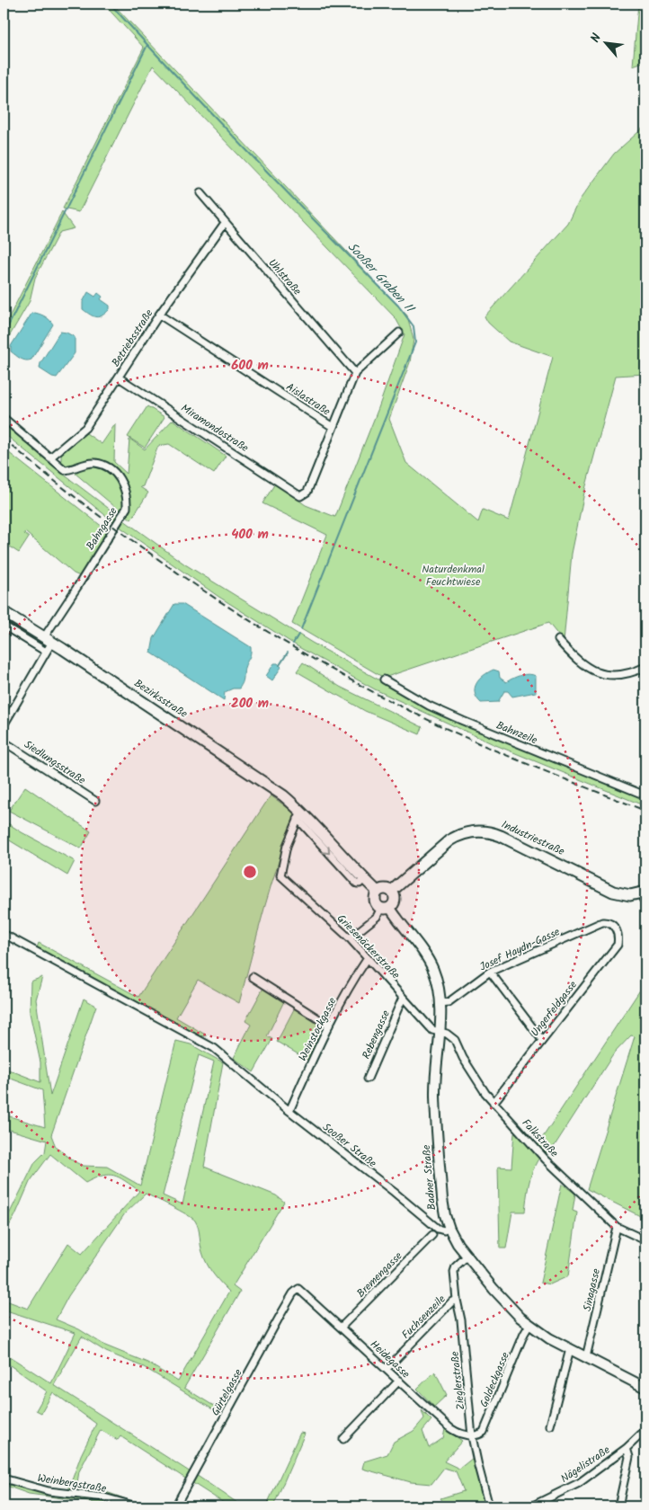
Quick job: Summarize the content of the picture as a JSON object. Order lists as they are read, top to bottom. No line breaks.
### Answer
{"streets":{"main road":["Bezirksstraße","Industriestraße"],"street":["Uhlstraße","Betriebsstraße","Aislastraße","Miramondostraße","Bahngasse","Bahnzeile","Siedlungsstraße","Griesenäckerstraße","Josef Haydn-Gasse","Ungerfeldgasse","Weinstockgasse","Rebengasse","Falkstraße","Sooßer Straße","Badner Straße","Bremengasse","Sinagasse","Fuchsenzeile","Heidegasse","Goldeckgasse","Zieglerstraße","Gürtelgasse","Nägelistraße","Weinbergstraße"]},"crossings":[["Uhlstraße","Betriebsstraße"],["Betriebsstraße","Aislastraße"],["Betriebsstraße","Miramondostraße"],["Betriebsstraße","Bahngasse"],["Aislastraße","Miramondostraße"],["Bahngasse","Bezirksstraße"],["Bezirksstraße","Griesenäckerstraße"],["Industriestraße","Badner Straße"],["Griesenäckerstraße","Weinstockgasse"],["Griesenäckerstraße","Rebengasse"],["Griesenäckerstraße","Falkstraße"],["Griesenäckerstraße","Badner Straße"],["Josef Haydn-Gasse","Ungerfeldgasse"],["Josef Haydn-Gasse","Badner Straße"],["Ungerfeldgasse","Falkstraße"],["Weinstockgasse","Sooßer Straße"],["Falkstraße","Badner Straße"],["Falkstraße","Sinagasse"],["Sooßer Straße","Badner Straße"],["Badner Straße","Sinagasse"],["Badner Straße","Goldeckgasse"],["Badner Straße","Zieglerstraße"],["Bremengasse","Heidegasse"],["Fuchsenzeile","Heidegasse"],["Fuchsenzeile","Zieglerstraße"],["Heidegasse","Goldeckgasse"],["Heidegasse","Zieglerstraße"],["Heidegasse","Gürtelgasse"],["Goldeckgasse","Zieglerstraße"]],"water":["Sooßer Graben II"],"parks":["Naturdenkmal Feuchtwiese"],"north":"top left","rings":["600 m","400 m","200 m"]}
